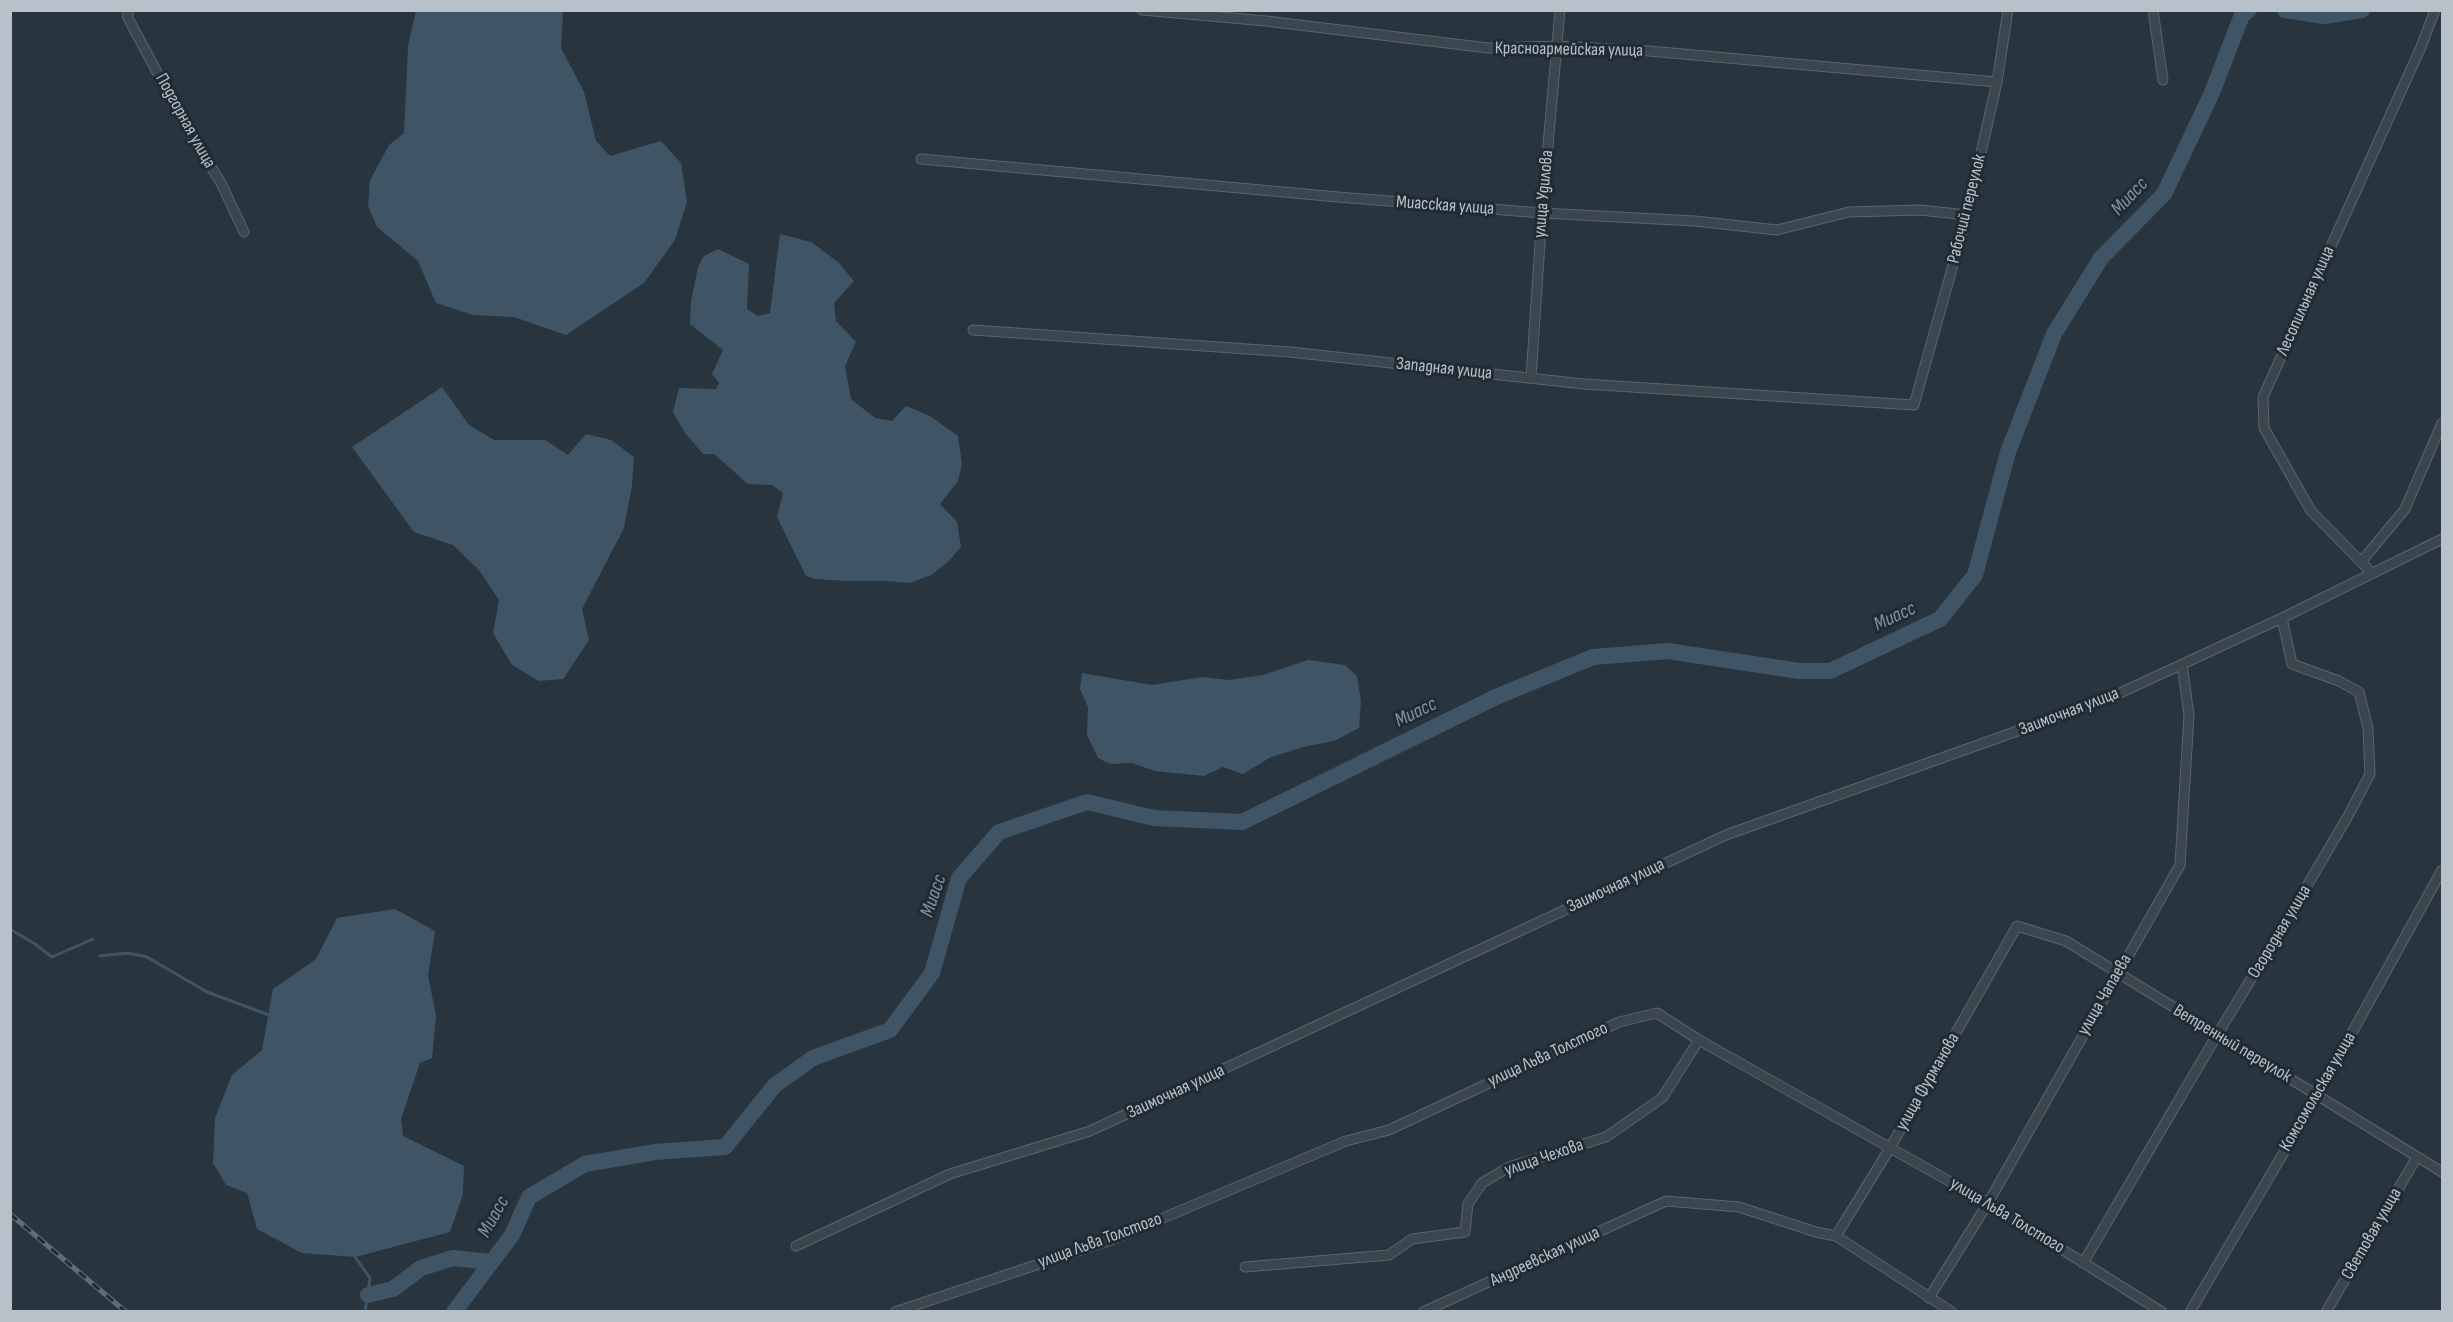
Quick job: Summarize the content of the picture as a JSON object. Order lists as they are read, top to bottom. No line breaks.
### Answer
{"streets":{"street":["Красноармейская улица","Подгорная улица","улица Удилова","Миасская улица","Рабочий переулок","Лесопильная улица","Западная улица","Заимочная улица","Огородная улица","улица Чапаева","Ветренный переулок","улица Льва Толстого","улица Фурманова","Комсомольская улица","улица Чехова","Световая улица","Андреевская улица"]},"crossings":[["Красноармейская улица","улица Удилова"],["Красноармейская улица","Рабочий переулок"],["улица Удилова","Миасская улица"],["улица Удилова","Западная улица"],["Миасская улица","Рабочий переулок"],["Рабочий переулок","Западная улица"],["Лесопильная улица","Заимочная улица"],["Заимочная улица","Огородная улица"],["Заимочная улица","улица Чапаева"],["Огородная улица","Ветренный переулок"],["Огородная улица","улица Льва Толстого"],["улица Чапаева","Ветренный переулок"],["улица Чапаева","улица Льва Толстого"],["Ветренный переулок","улица Фурманова"],["Ветренный переулок","Комсомольская улица"],["Ветренный переулок","Световая улица"],["улица Льва Толстого","улица Фурманова"],["улица Льва Толстого","улица Чехова"],["улица Фурманова","Андреевская улица"]],"water":["Миасс"]}
